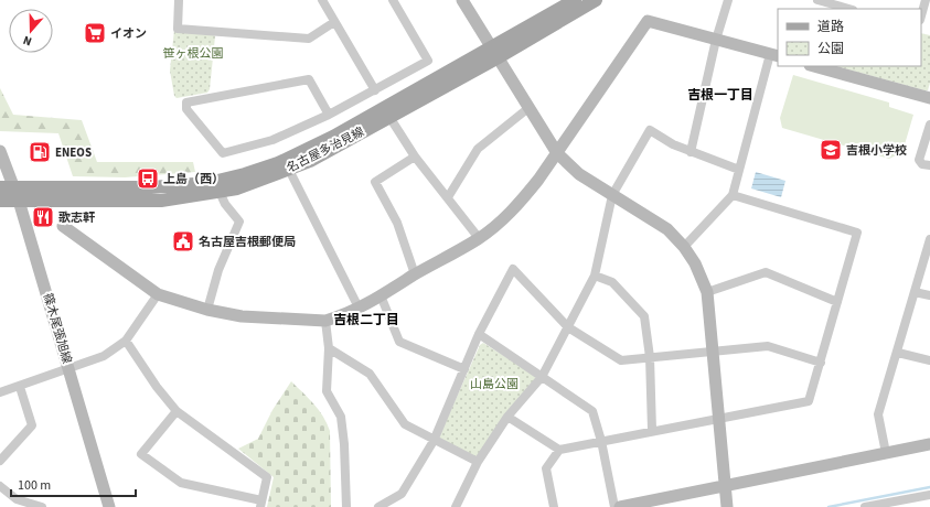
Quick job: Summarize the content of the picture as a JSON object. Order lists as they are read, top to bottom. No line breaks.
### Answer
{"streets":{"main road":["名古屋多治見線"],"street":["篠木尾張旭線"]},"crossings":[["名古屋多治見線","篠木尾張旭線"]],"districts":["吉根一丁目","吉根二丁目"],"parks":["笹ヶ根公園","山島公園"],"places":{"supermarket":["イオン"],"school or university":["吉根小学校"],"fuel station":["ENEOS"],"bus stop":["上島（西）"],"restaurant":["歌志軒"],"public building":["名古屋吉根郵便局"]},"legend":["道路","公園"],"scale_bar":"100 m","north":"bottom"}
